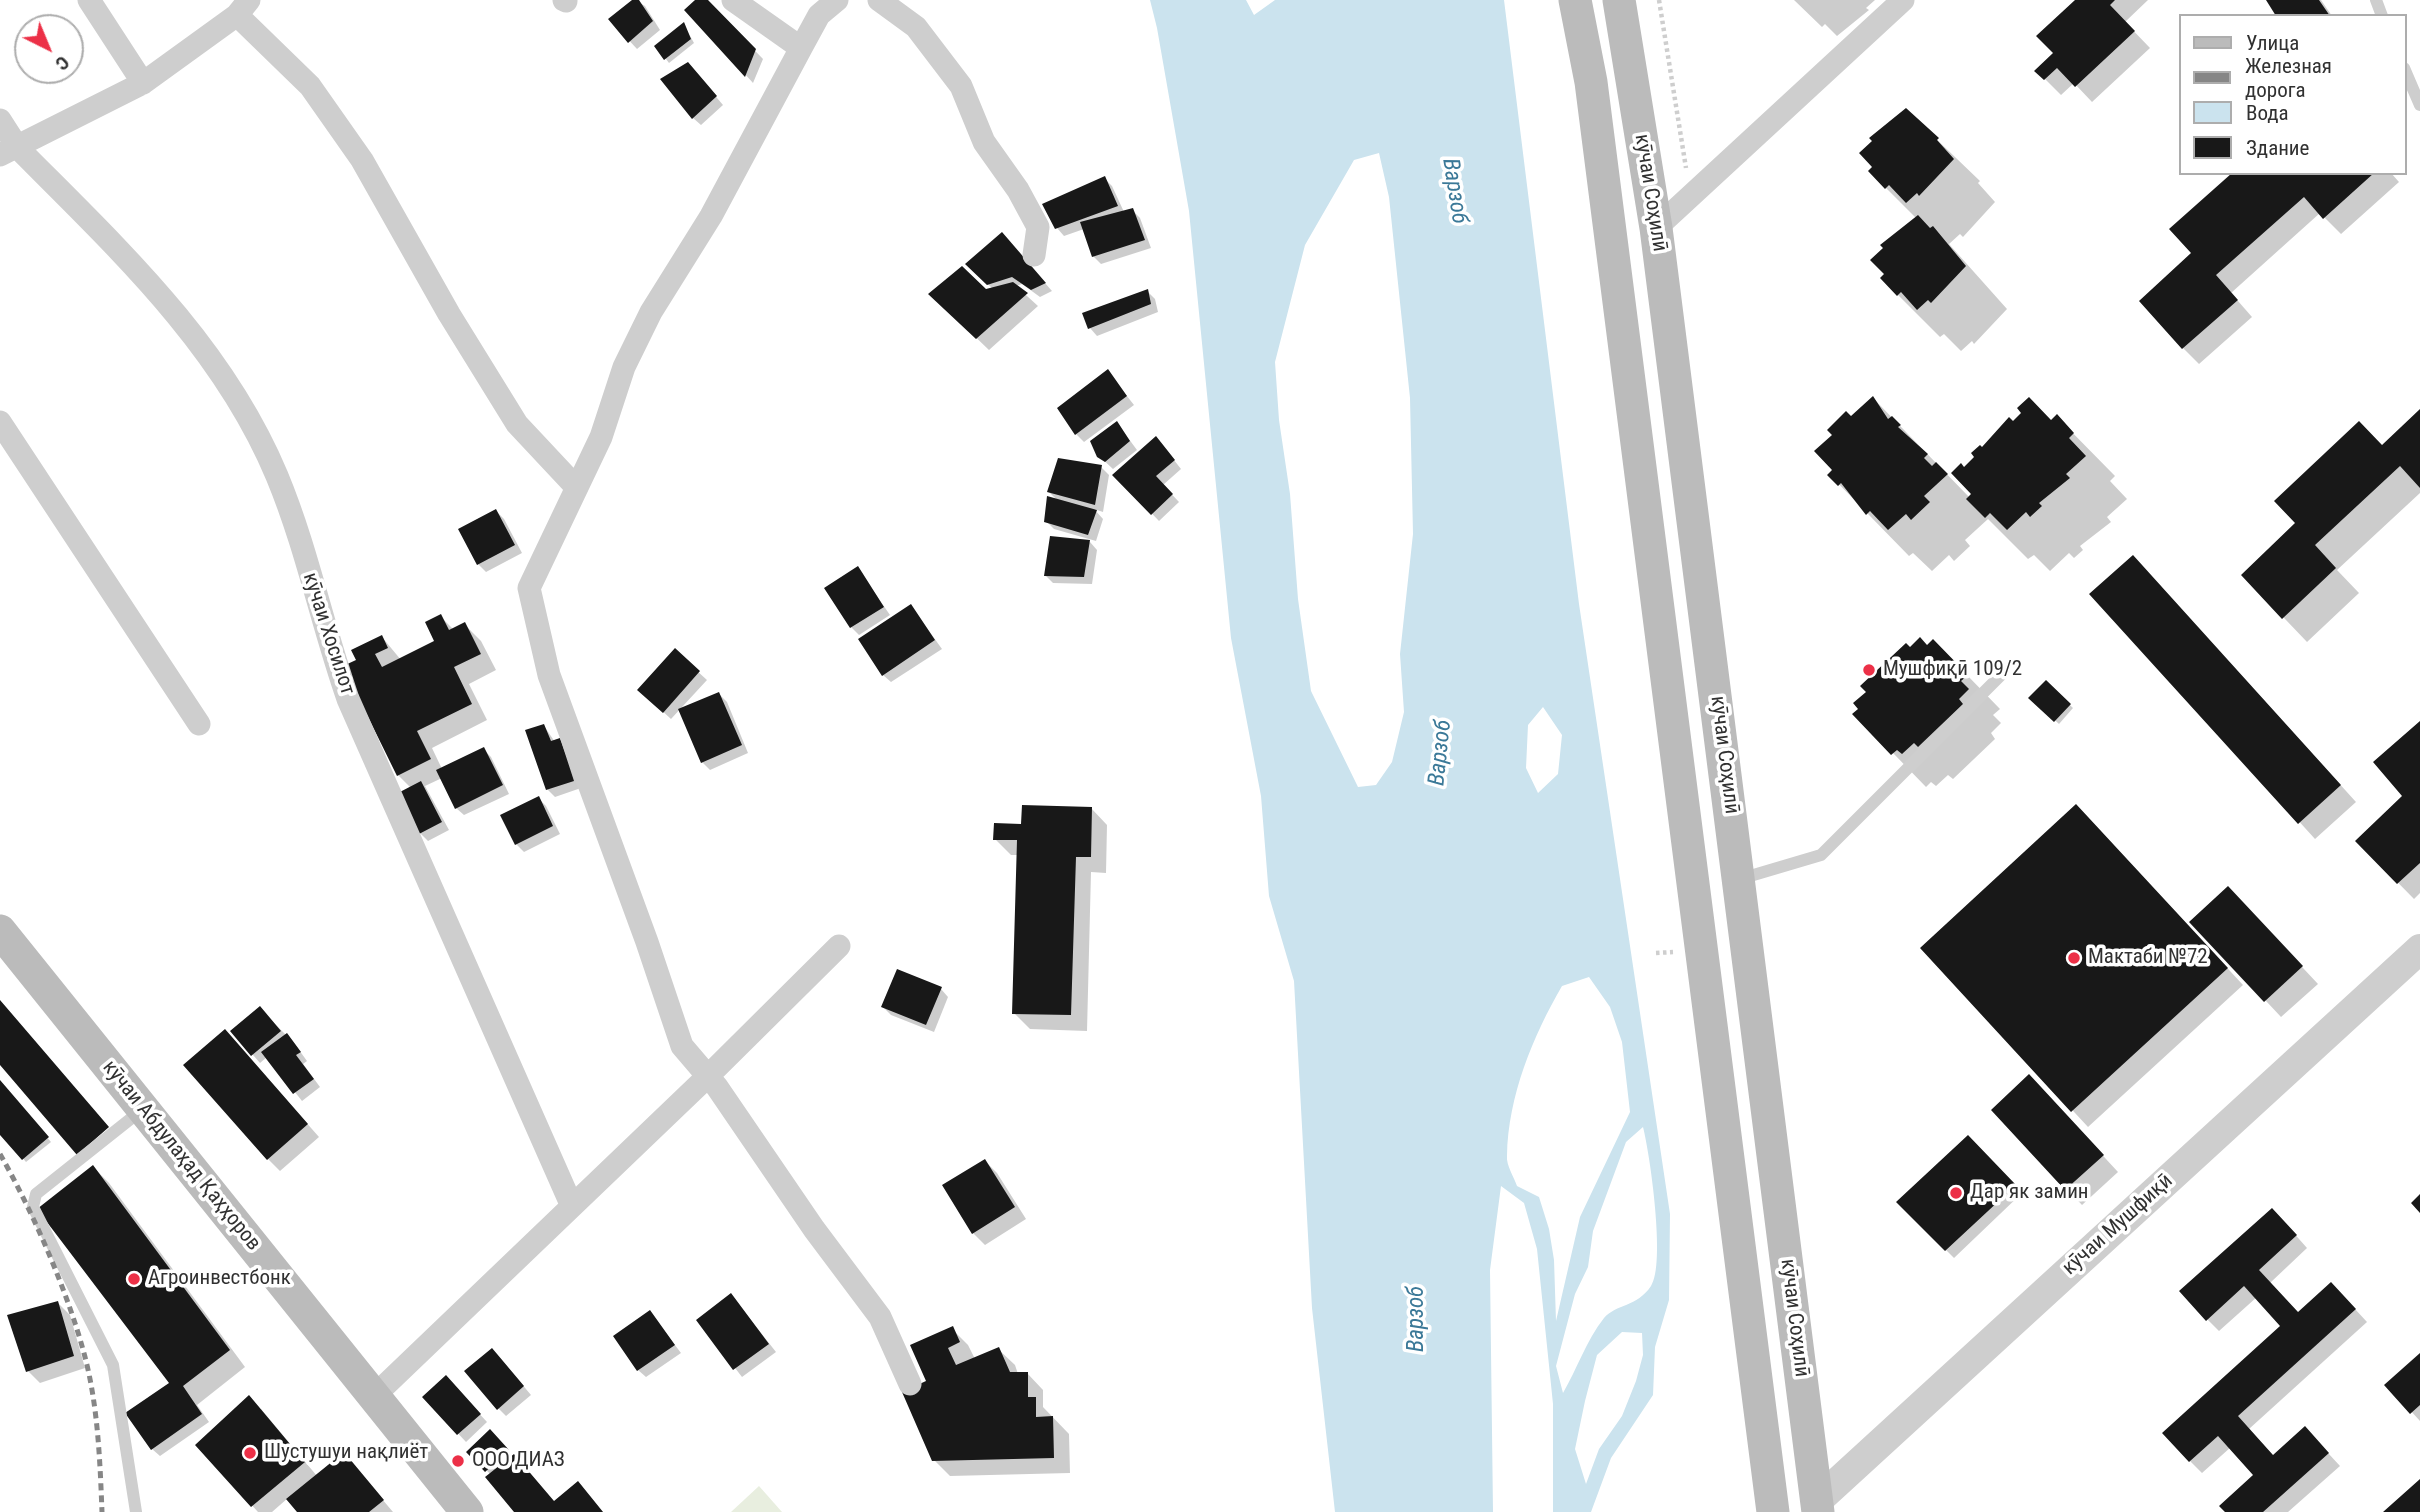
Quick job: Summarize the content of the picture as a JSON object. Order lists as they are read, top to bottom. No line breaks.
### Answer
{"streets":{"main road":["кӯчаи Соҳилӣ","кӯчаи Абдулаҳад Қаҳҳоров"],"street":["кӯчаи Хосилот","кӯчаи Мушфиқӣ"]},"crossings":[["кӯчаи Соҳилӣ","кӯчаи Мушфиқӣ"]],"water":["Варзоб"],"places":["Мушфиқӣ 109/2","Мактаби №72","Дар як замин","Агроинвестбонк","Шустушуи нақлиёт","ООО ДИАЗ"],"legend":["Улица","Железная дорога","Вода","Здание"],"north":"bottom right"}
